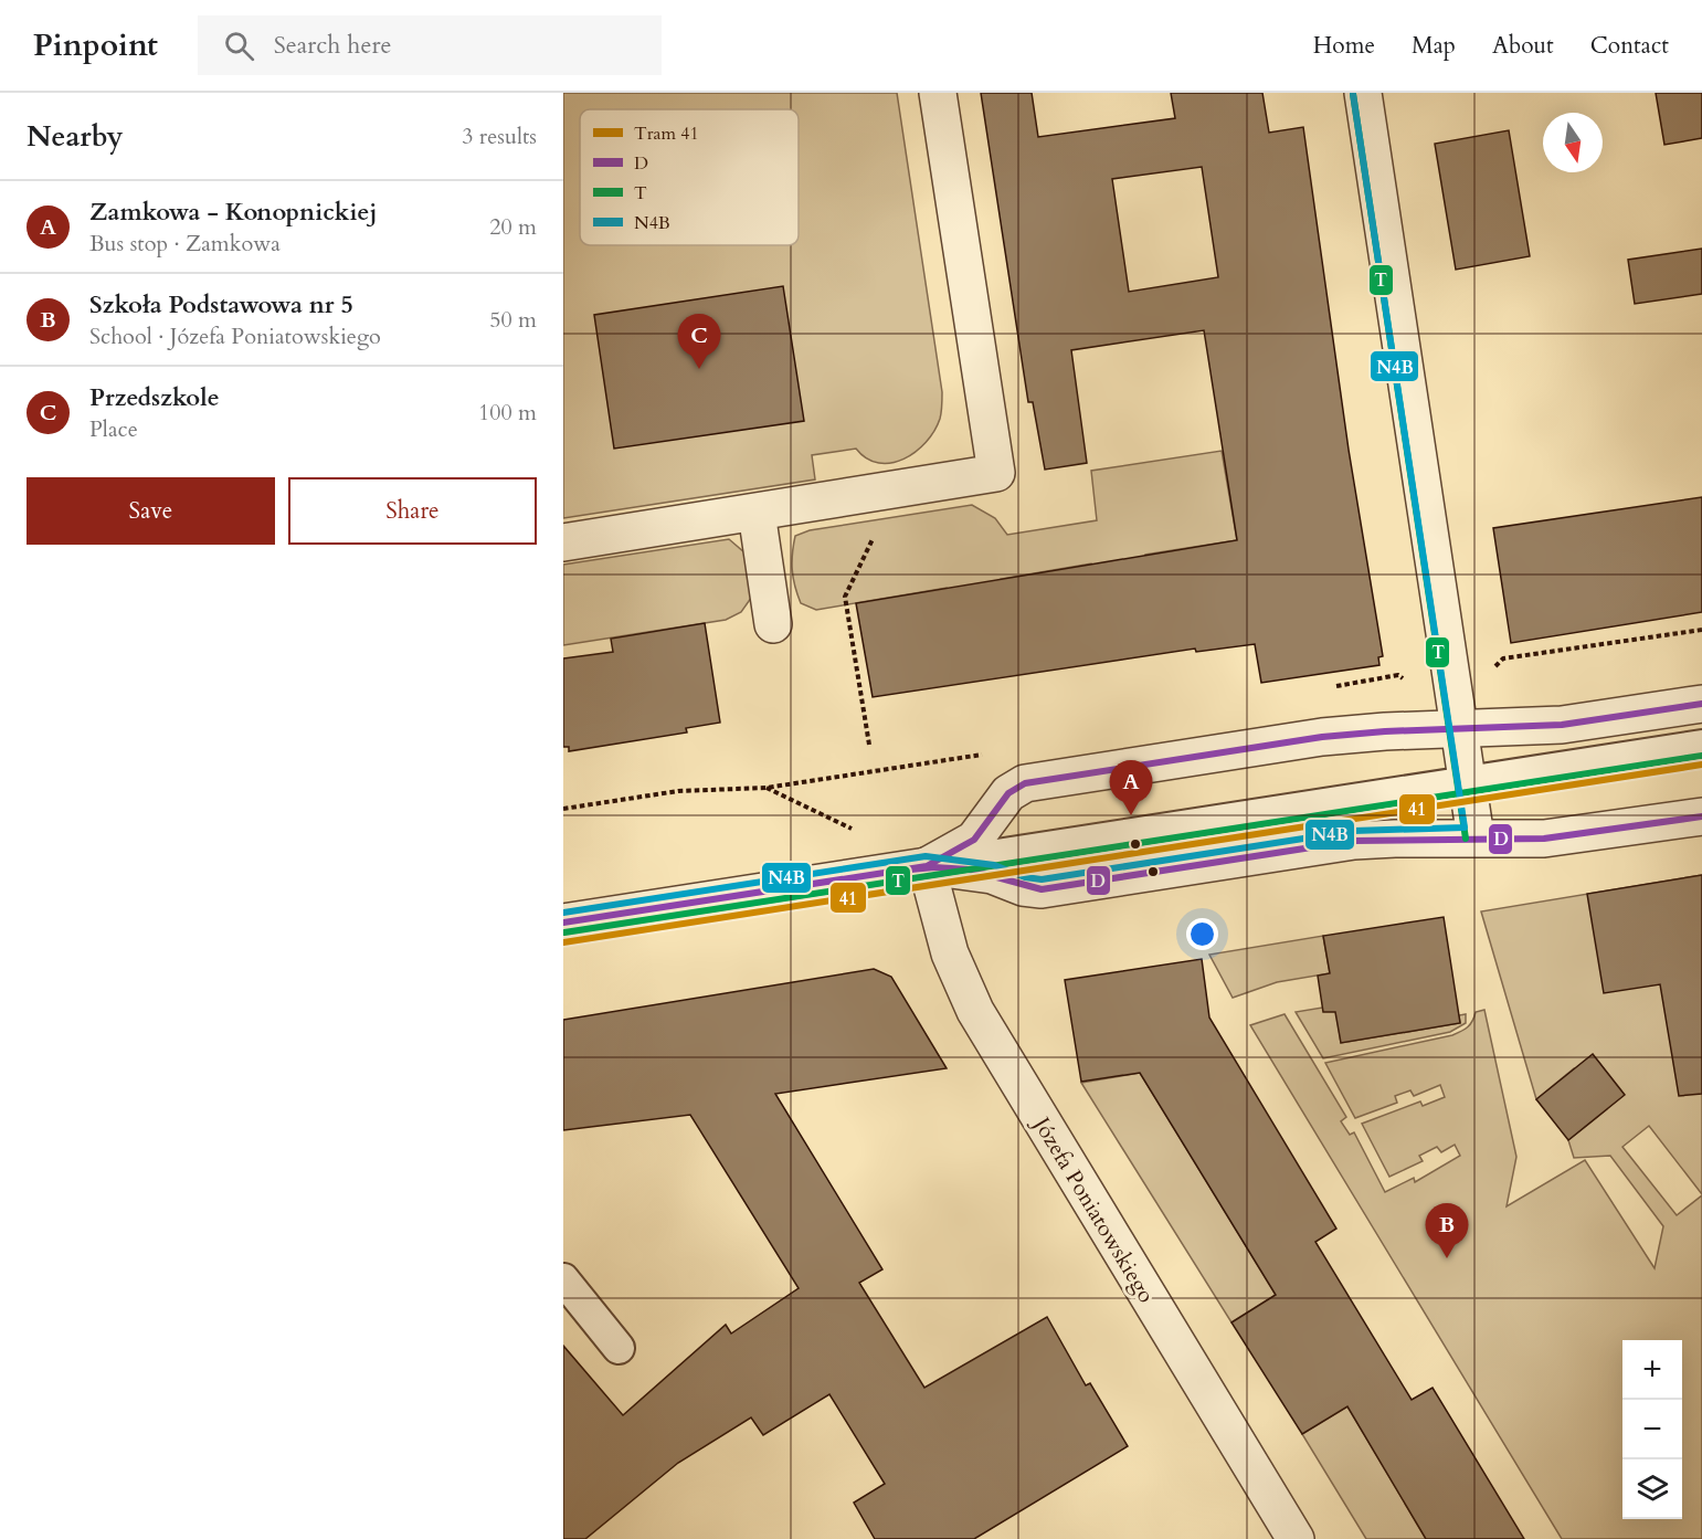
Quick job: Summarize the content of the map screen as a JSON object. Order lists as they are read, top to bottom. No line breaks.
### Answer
{"streets":{"street":["Józefa Poniatowskiego"]},"lines":["transit line T","transit line N4B","transit line D","tram line 41"],"legend":["Tram 41","D","T","N4B"],"north":"bottom","page":{"header":"Pinpoint","search":"Search here","nav":["Home","Map","About","Contact"],"heading":["Nearby","3 results"],"list":[{"mark":"A","name":"Zamkowa - Konopnickiej","note":"Bus stop · Zamkowa","value":"20 m"},{"mark":"B","name":"Szkoła Podstawowa nr 5","note":"School · Józefa Poniatowskiego","value":"50 m"},{"mark":"C","name":"Przedszkole","note":"Place","value":"100 m"}],"pins":["C","A","B"],"buttons":["Save","Share"],"map_buttons":["+","−"]}}
